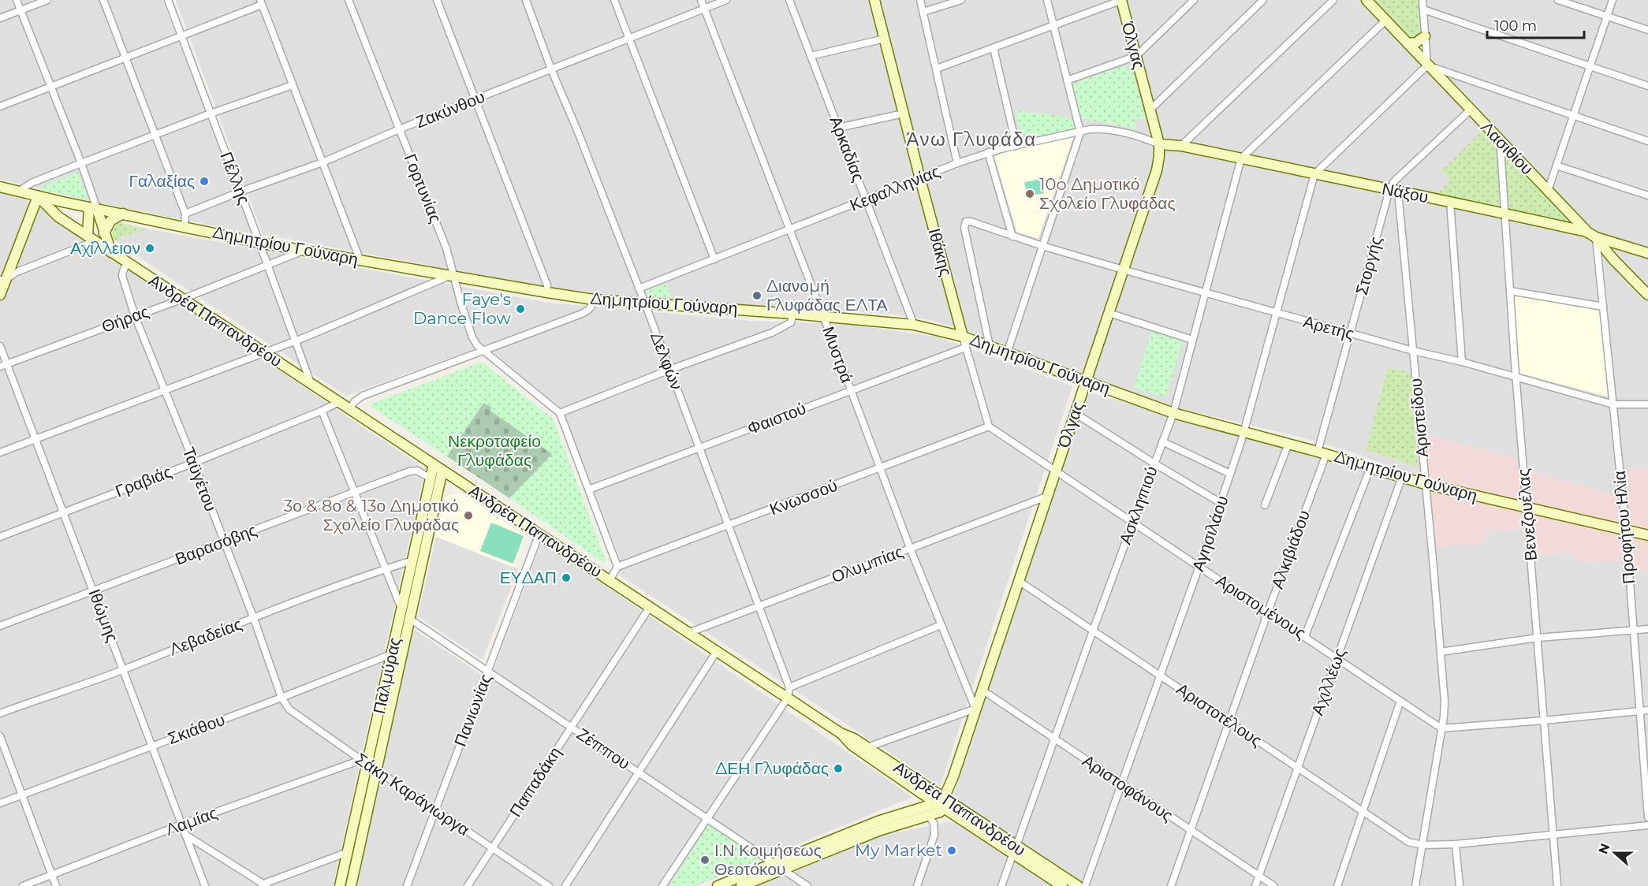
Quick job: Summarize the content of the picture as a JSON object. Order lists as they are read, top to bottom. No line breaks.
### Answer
{"streets":{"main road":["Όλγας","Λασιθίου","Νάξου","Δημητρίου Γούναρη","Ιθάκης","Ανδρέα Παπανδρέου","Παλμύρας"],"street":["Ζακύνθου","Αρκαδίας","Πέλλης","Γορτυνίας","Κεφαλληνίας","Στοργής","Θήρας","Αρετής","Μυστρά","Δελφών","Αριστείδου","Φαιστού","Ταϋγέτου","Γραβιάς","Κνωσσού","Ασκληπιού","Βενεζουέλας","Προφήτου Ηλία","Αγησιλάου","Βαρασόβης","Αλκιβιάδου","Ολυμπίας","Αριστομένους","Ιθώμης","Λεβαδείας","Αχιλλέως","Πανιωνίας","Αριστοτέλους","Σκιάθου","Ζέππου","Παπαδάκη","Αριστοφάνους","Σάκη Καράγιωργα","Λαμίας"]},"crossings":[["Όλγας","Κεφαλληνίας"],["Όλγας","Νάξου"],["Όλγας","Δημητρίου Γούναρη"],["Όλγας","Ανδρέα Παπανδρέου"],["Όλγας","Αρετής"],["Όλγας","Μυστρά"],["Όλγας","Ολυμπίας"],["Όλγας","Αριστομένους"],["Όλγας","Αριστοτέλους"],["Όλγας","Αριστοφάνους"],["Ζακύνθου","Πέλλης"],["Ζακύνθου","Γορτυνίας"],["Ζακύνθου","Μυστρά"],["Ζακύνθου","Δελφών"],["Λασιθίου","Νάξου"],["Λασιθίου","Στοργής"],["Λασιθίου","Βενεζουέλας"],["Αρκαδίας","Κεφαλληνίας"],["Αρκαδίας","Δημητρίου Γούναρη"],["Πέλλης","Δημητρίου Γούναρη"],["Πέλλης","Θήρας"],["Πέλλης","Ανδρέα Παπανδρέου"],["Γορτυνίας","Δημητρίου Γούναρη"],["Κεφαλληνίας","Νάξου"],["Κεφαλληνίας","Ιθάκης"],["Κεφαλληνίας","Μυστρά"],["Κεφαλληνίας","Δελφών"],["Νάξου","Στοργής"],["Νάξου","Αριστείδου"],["Νάξου","Ασκληπιού"],["Νάξου","Βενεζουέλας"],["Νάξου","Προφήτου Ηλία"],["Νάξου","Αγησιλάου"],["Δημητρίου Γούναρη","Ιθάκης"],["Δημητρίου Γούναρη","Στοργής"],["Δημητρίου Γούναρη","Θήρας"],["Δημητρίου Γούναρη","Ανδρέα Παπανδρέου"],["Δημητρίου Γούναρη","Αρετής"],["Δημητρίου Γούναρη","Μυστρά"],["Δημητρίου Γούναρη","Δελφών"],["Δημητρίου Γούναρη","Αριστείδου"],["Δημητρίου Γούναρη","Ασκληπιού"],["Δημητρίου Γούναρη","Βενεζουέλας"],["Δημητρίου Γούναρη","Προφήτου Ηλία"],["Δημητρίου Γούναρη","Αγησιλάου"],["Δημητρίου Γούναρη","Αλκιβιάδου"],["Δημητρίου Γούναρη","Αχιλλέως"],["Ιθάκης","Φαιστού"],["Ιθάκης","Κνωσσού"],["Στοργής","Αρετής"],["Στοργής","Αριστείδου"],["Στοργής","Αλκιβιάδου"],["Θήρας","Ανδρέα Παπανδρέου"],["Θήρας","Ταϋγέτου"],["Θήρας","Ιθώμης"],["Ανδρέα Παπανδρέου","Δελφών"],["Ανδρέα Παπανδρέου","Ταϋγέτου"],["Ανδρέα Παπανδρέου","Γραβιάς"],["Ανδρέα Παπανδρέου","Ασκληπιού"],["Ανδρέα Παπανδρέου","Ολυμπίας"],["Ανδρέα Παπανδρέου","Παλμύρας"],["Ανδρέα Παπανδρέου","Πανιωνίας"],["Ανδρέα Παπανδρέου","Παπαδάκη"],["Αρετής","Αριστείδου"],["Αρετής","Ασκληπιού"],["Αρετής","Βενεζουέλας"],["Αρετής","Προφήτου Ηλία"],["Αρετής","Αγησιλάου"],["Μυστρά","Φαιστού"],["Μυστρά","Κνωσσού"],["Μυστρά","Ολυμπίας"],["Δελφών","Φαιστού"],["Δελφών","Κνωσσού"],["Δελφών","Ολυμπίας"],["Αριστείδου","Αριστομένους"],["Αριστείδου","Αριστοτέλους"],["Ταϋγέτου","Γραβιάς"],["Ταϋγέτου","Βαρασόβης"],["Ταϋγέτου","Λεβαδείας"],["Ταϋγέτου","Σκιάθου"],["Ταϋγέτου","Σάκη Καράγιωργα"],["Γραβιάς","Ιθώμης"],["Ασκληπιού","Αριστομένους"],["Ασκληπιού","Αριστοτέλους"],["Ασκληπιού","Αριστοφάνους"],["Αγησιλάου","Αριστομένους"],["Αγησιλάου","Αριστοτέλους"],["Αγησιλάου","Αριστοφάνους"],["Βαρασόβης","Ιθώμης"],["Βαρασόβης","Παλμύρας"],["Αλκιβιάδου","Αριστομένους"],["Αλκιβιάδου","Αριστοτέλους"],["Αλκιβιάδου","Αριστοφάνους"],["Αριστομένους","Αχιλλέως"],["Ιθώμης","Λεβαδείας"],["Ιθώμης","Σκιάθου"],["Ιθώμης","Λαμίας"],["Λεβαδείας","Παλμύρας"],["Παλμύρας","Σκιάθου"],["Παλμύρας","Ζέππου"],["Παλμύρας","Σάκη Καράγιωργα"],["Παλμύρας","Λαμίας"],["Αχιλλέως","Αριστοτέλους"],["Αχιλλέως","Αριστοφάνους"],["Πανιωνίας","Ζέππου"],["Πανιωνίας","Σάκη Καράγιωργα"],["Σκιάθου","Σάκη Καράγιωργα"],["Ζέππου","Παπαδάκη"],["Παπαδάκη","Σάκη Καράγιωργα"],["Σάκη Καράγιωργα","Λαμίας"]],"districts":["Άνω Γλυφάδα"],"parks":["Νεκροταφείο Γλυφάδας"],"places":["Γαλαξίας","10o Δημοτικό Σχολείο Γλυφάδας","Αχίλλειον","Διανομή Γλυφάδας ΕΛΤΑ","Faye's Dance Flow","3ο & 8ο & 13ο Δημοτικό Σχολείο Γλυφάδας","ΕΥΔΑΠ","ΔΕΗ Γλυφάδας","My Market","Ι.Ν Κοιμήσεως Θεοτόκου"],"scale_bar":"100 m","north":"left"}
